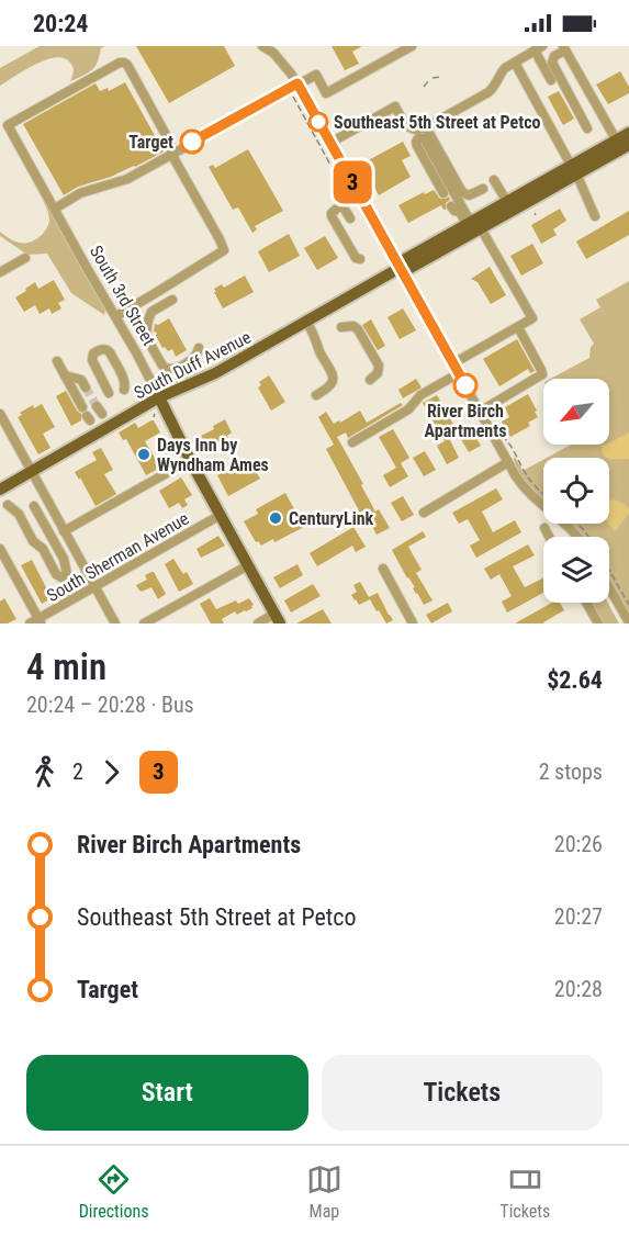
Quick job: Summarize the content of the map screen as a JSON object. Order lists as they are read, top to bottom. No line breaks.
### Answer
{"streets":{"main road":["South 3rd Street","South Duff Avenue"],"street":["South Sherman Avenue"]},"crossings":[["South 3rd Street","South Duff Avenue"],["South 3rd Street","South Sherman Avenue"]],"places":["Southeast 5th Street at Petco","Target","River Birch Apartments","Days Inn by Wyndham Ames","CenturyLink"],"lines":["bus line 3"],"north":"bottom left","page":{"status":"20:24","on_map":"3","heading":["4 min","20:24 – 20:28 · Bus","$2.64"],"legs":["2","3","2 stops"],"list":[{"name":"River Birch Apartments","value":"20:26"},{"name":"Southeast 5th Street at Petco","value":"20:27"},{"name":"Target","value":"20:28"}],"buttons":["Start","Tickets"],"tabs":["Directions","Map","Tickets"]}}
